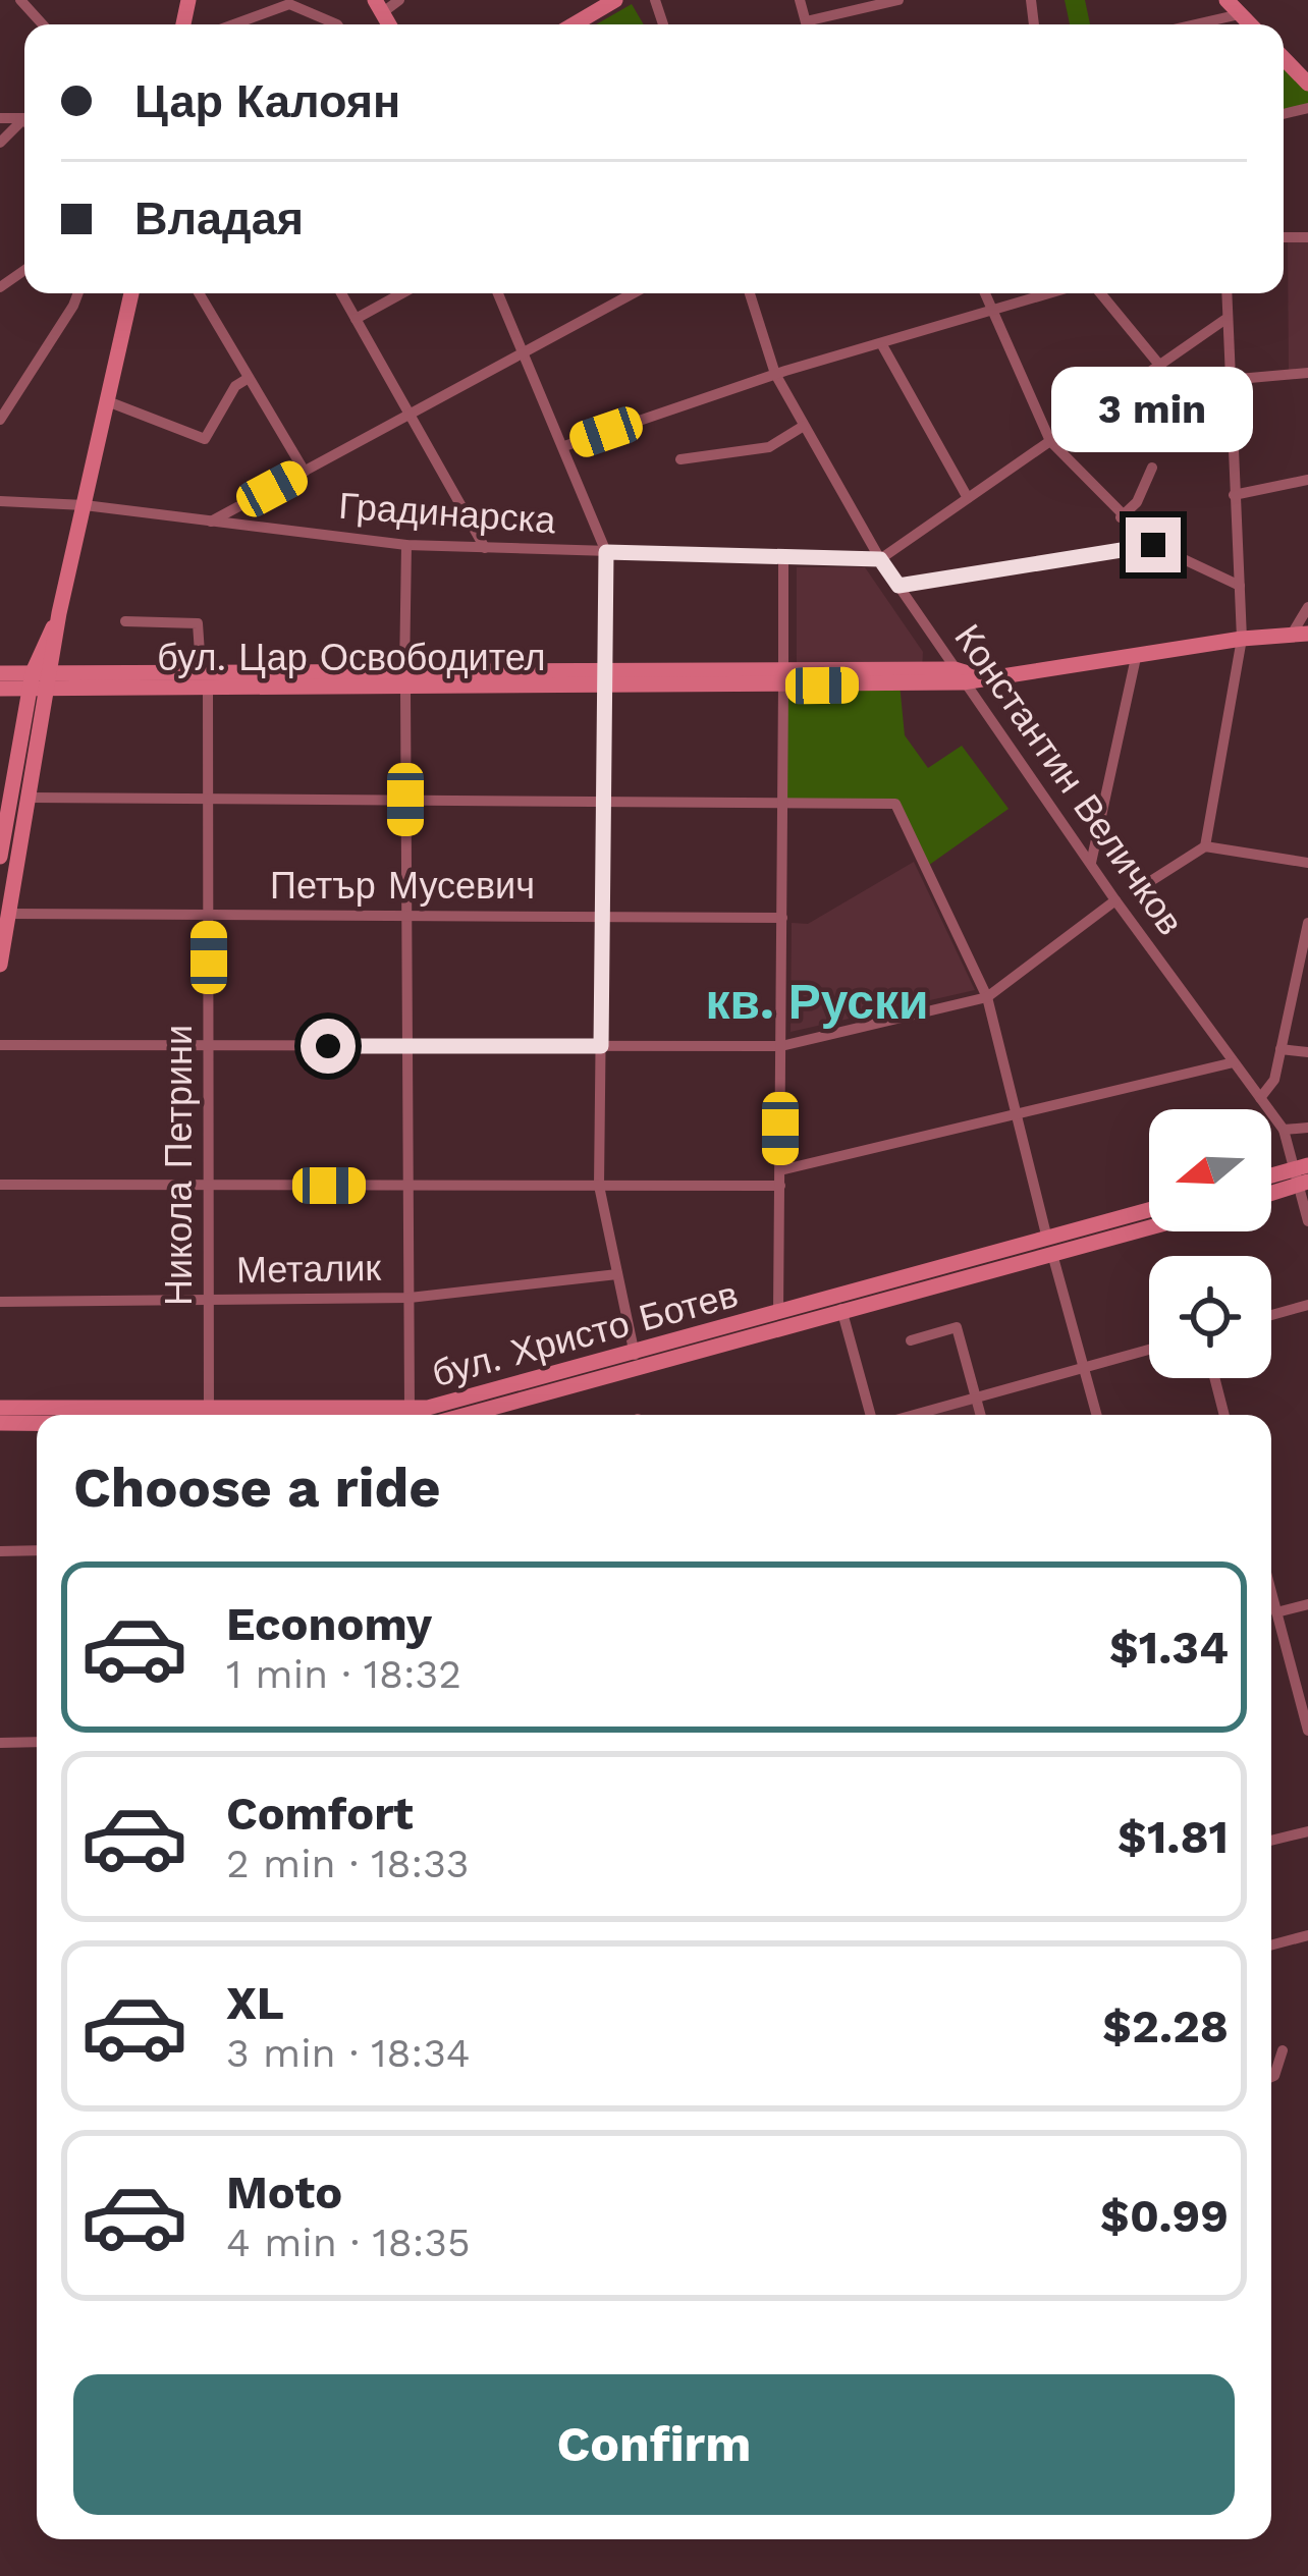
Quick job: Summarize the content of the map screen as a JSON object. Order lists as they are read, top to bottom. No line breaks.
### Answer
{"streets":{"street":["Градинарска","бул. Цар Освободител","Константин Величков","Петър Мусевич","Никола Петрини","Металик","бул. Христо Ботев"]},"crossings":[["Градинарска","Константин Величков"],["бул. Цар Освободител","Константин Величков"],["бул. Цар Освободител","Никола Петрини"],["Петър Мусевич","Никола Петрини"],["Никола Петрини","Металик"]],"districts":["кв. Руски"],"north":"left","page":{"banner":["Цар Калоян","Владая"],"bubble":"3 min","heading":"Choose a ride","list":[{"name":"Economy","note":"1 min · 18:32","value":"$1.34"},{"name":"Comfort","note":"2 min · 18:33","value":"$1.81"},{"name":"XL","note":"3 min · 18:34","value":"$2.28"},{"name":"Moto","note":"4 min · 18:35","value":"$0.99"}],"buttons":"Confirm"}}
